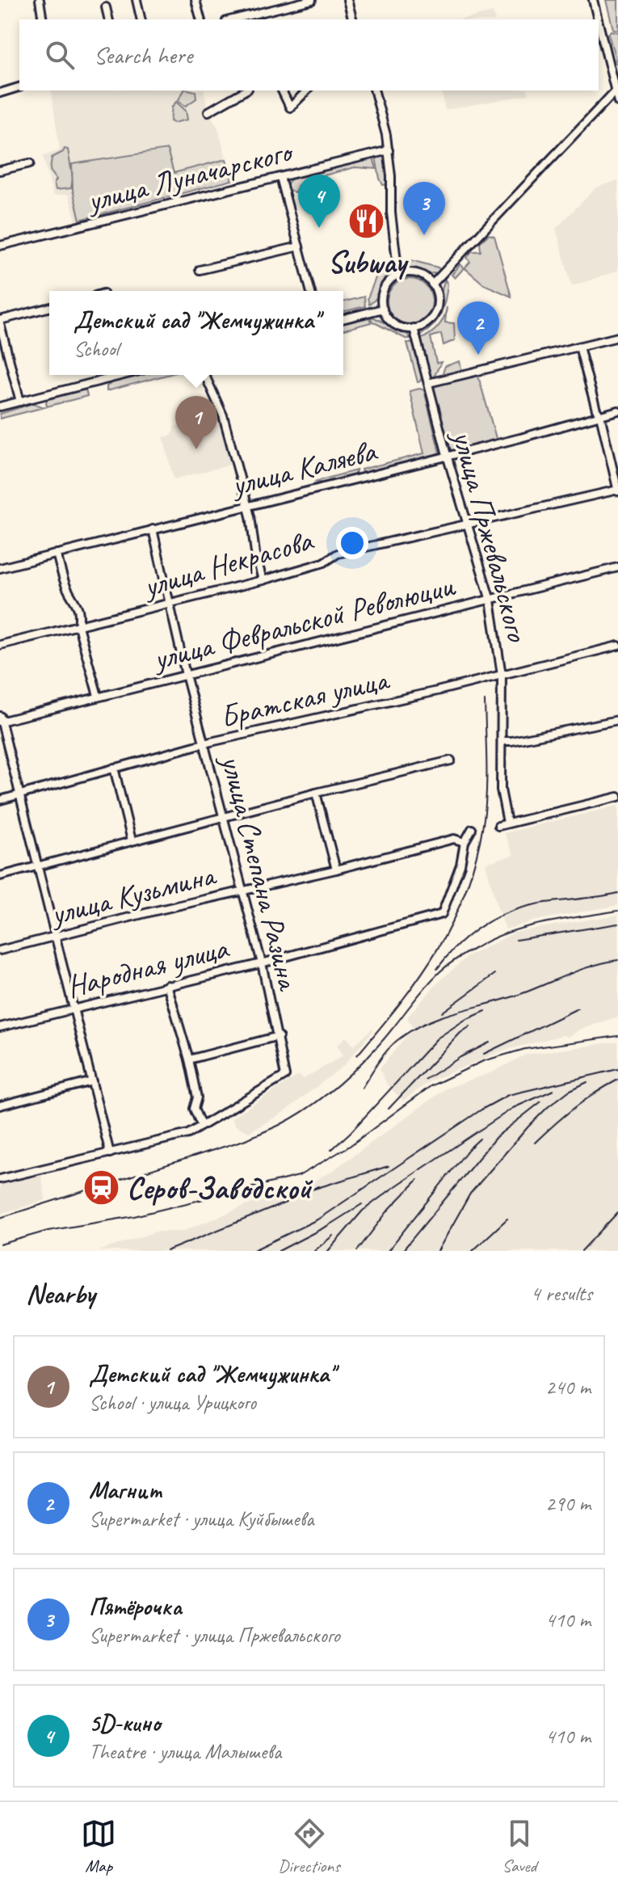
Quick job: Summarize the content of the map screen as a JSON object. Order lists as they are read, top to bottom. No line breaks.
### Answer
{"streets":{"street":["улица Луначарского","улица Каляева","улица Пржевальского","улица Некрасова","улица Февральской Революции","Братская улица","улица Степана Разина","улица Кузьмина","Народная улица"]},"crossings":[["улица Каляева","улица Пржевальского"],["улица Каляева","улица Степана Разина"],["улица Пржевальского","улица Некрасова"],["улица Пржевальского","улица Февральской Революции"],["улица Пржевальского","Братская улица"],["улица Некрасова","улица Степана Разина"],["улица Февральской Революции","улица Степана Разина"],["Братская улица","улица Степана Разина"],["улица Степана Разина","улица Кузьмина"],["улица Степана Разина","Народная улица"],["улица Кузьмина","Народная улица"]],"places":{"restaurant":["Subway"],"station":["Серов-Заводской"]},"page":{"search":"Search here","pins":["4","3","2","1"],"popup":["Детский сад \"Жемчужинка\"","School"],"heading":["Nearby","4 results"],"list":[{"mark":"1","name":"Детский сад \"Жемчужинка\"","note":"School · улица Урицкого","value":"240 m"},{"mark":"2","name":"Магнит","note":"Supermarket · улица Куйбышева","value":"290 m"},{"mark":"3","name":"Пятёрочка","note":"Supermarket · улица Пржевальского","value":"410 m"},{"mark":"4","name":"5D-кино","note":"Theatre · улица Малышева","value":"410 m"}],"nav":["Map","Directions","Saved"]}}
